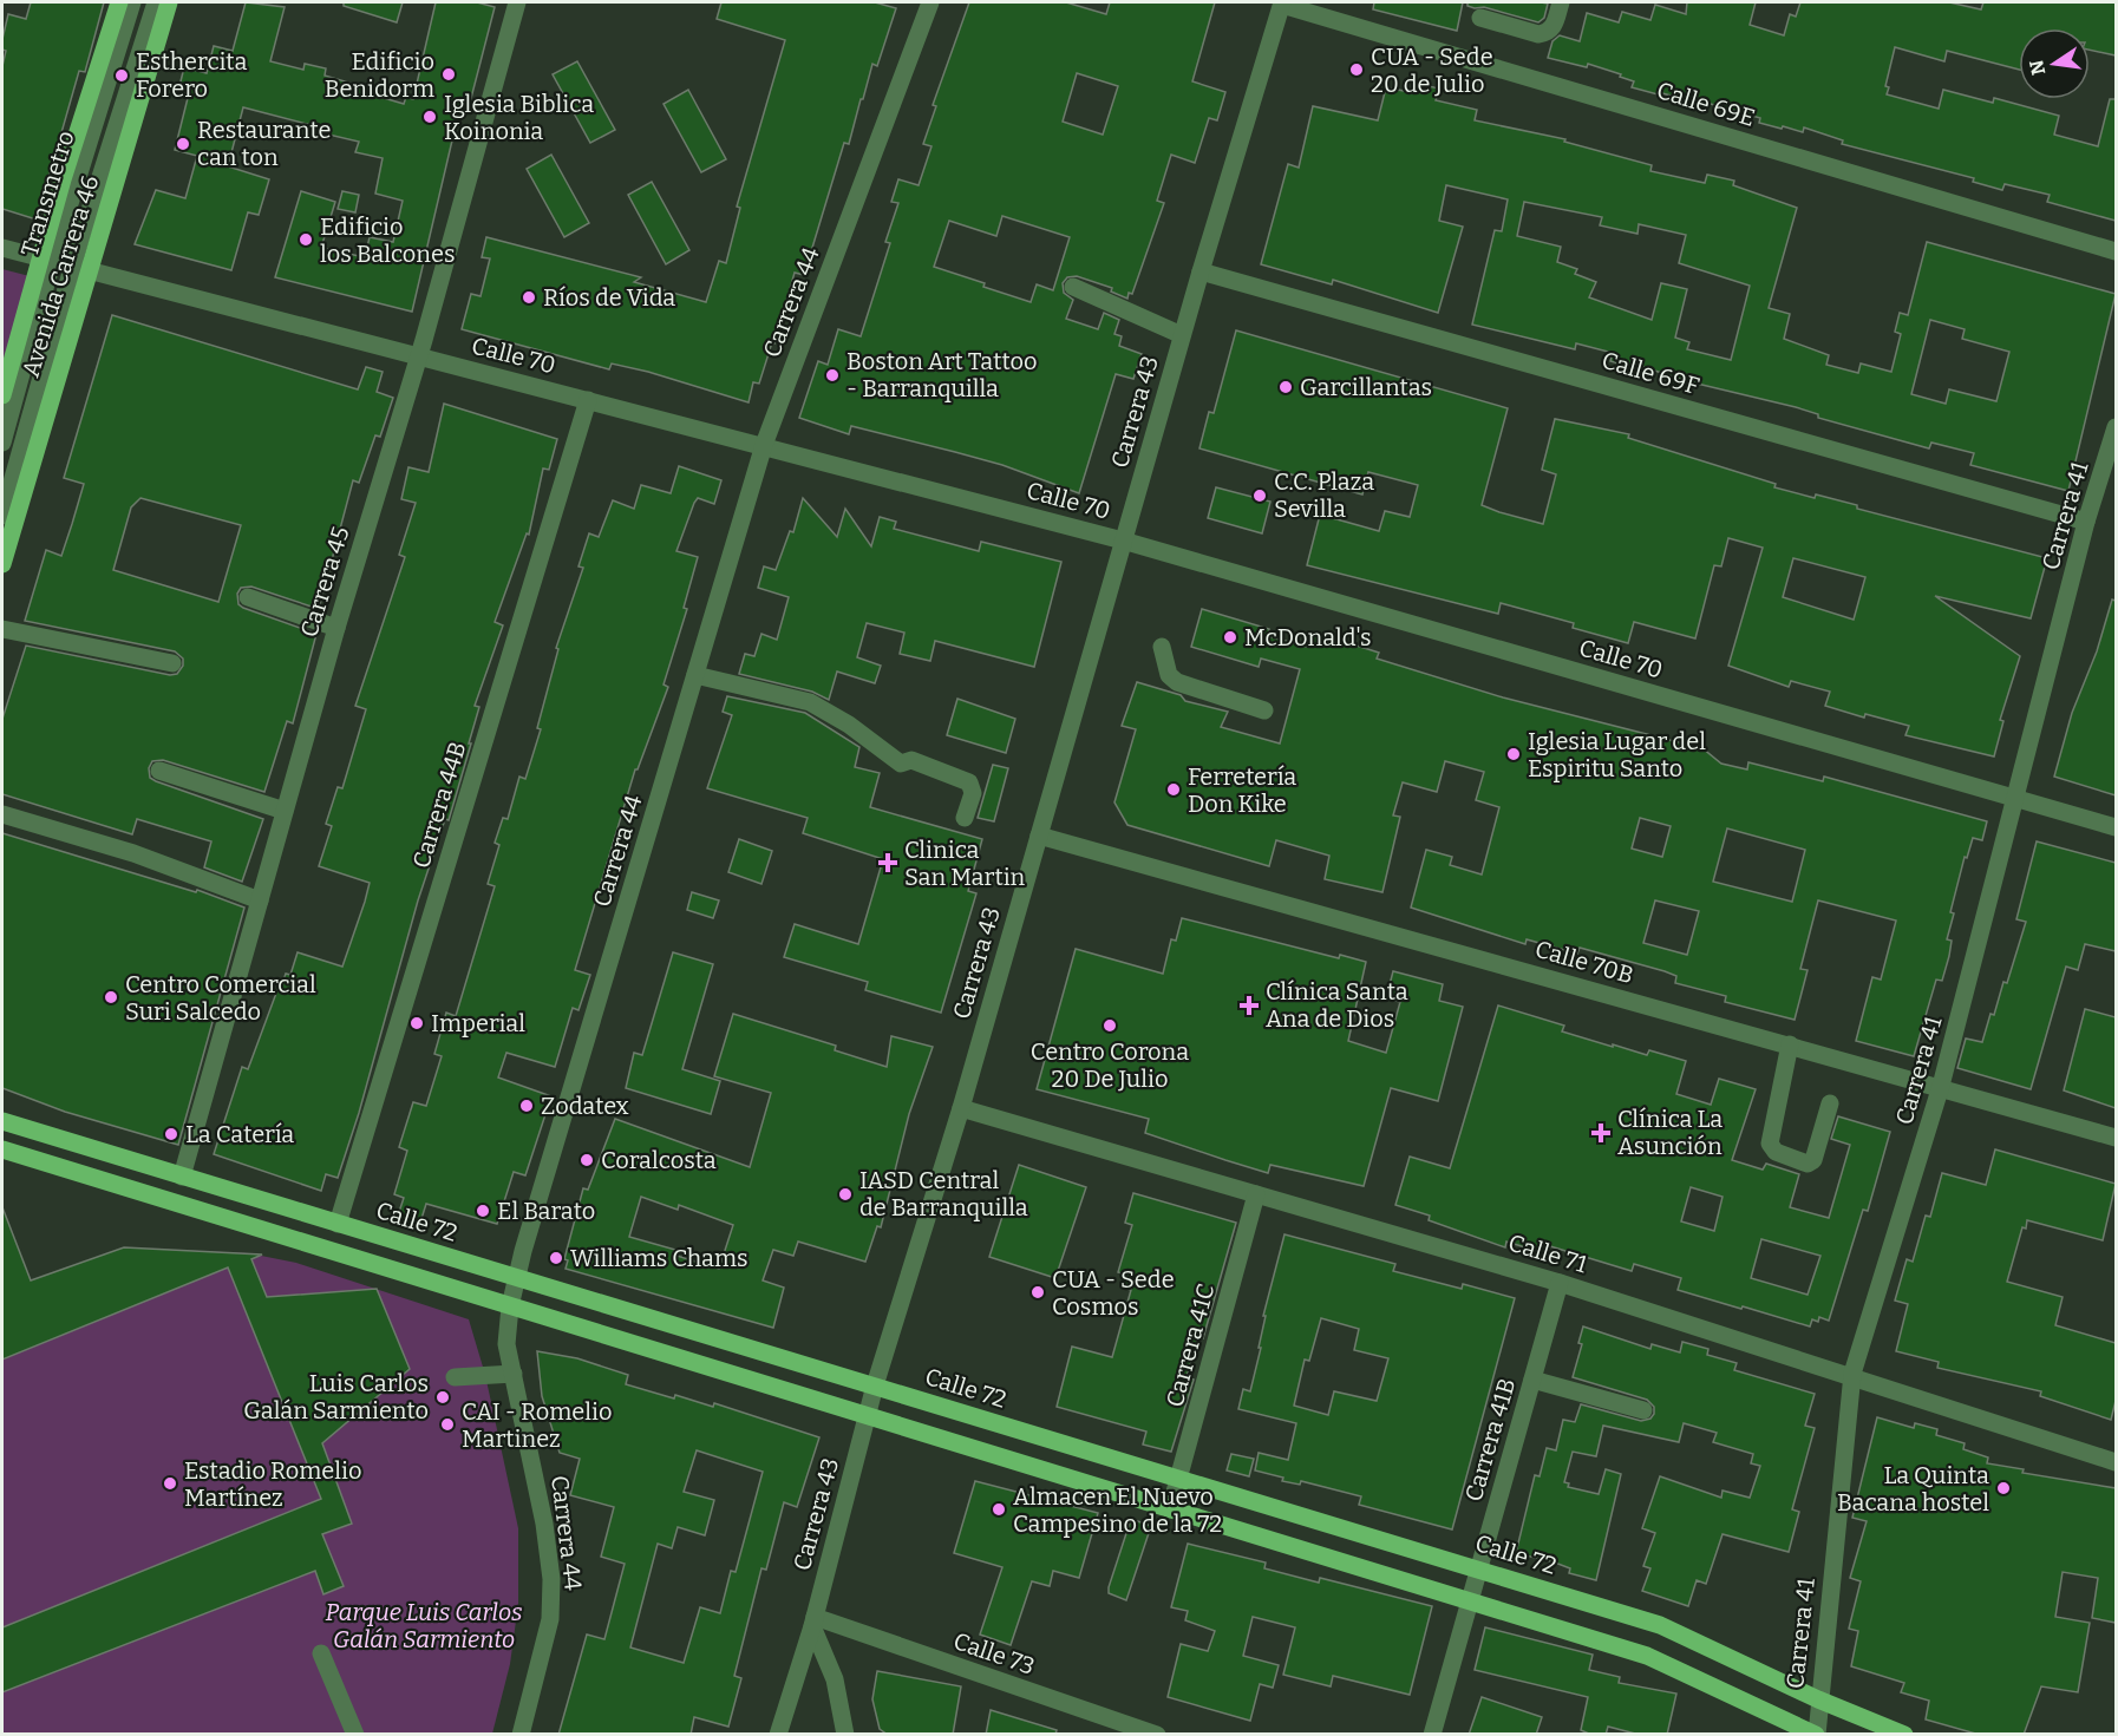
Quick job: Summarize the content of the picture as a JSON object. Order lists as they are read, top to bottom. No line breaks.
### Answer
{"streets":{"main road":["Avenida Carrera 46","Calle 72"],"street":["Calle 69E","Transmetro","Carrera 44","Calle 70","Calle 69F","Carrera 43","Carrera 41","Carrera 45","Carrera 44B","Calle 70B","Calle 71","Carrera 41C","Carrera 41B","Calle 73"]},"crossings":[["Calle 69E","Carrera 43"],["Transmetro","Avenida Carrera 46"],["Transmetro","Calle 70"],["Avenida Carrera 46","Calle 70"],["Carrera 44","Calle 70"],["Carrera 44","Calle 72"],["Calle 70","Carrera 43"],["Calle 70","Carrera 41"],["Calle 70","Carrera 45"],["Calle 70","Carrera 44B"],["Calle 69F","Carrera 43"],["Calle 69F","Carrera 41"],["Carrera 43","Calle 70B"],["Carrera 43","Calle 72"],["Carrera 43","Calle 71"],["Carrera 43","Calle 73"],["Carrera 41","Calle 70B"],["Carrera 41","Calle 72"],["Carrera 41","Calle 71"],["Carrera 45","Calle 72"],["Carrera 44B","Calle 72"],["Calle 72","Carrera 41C"],["Calle 72","Carrera 41B"],["Calle 71","Carrera 41C"],["Calle 71","Carrera 41B"]],"parks":["Parque Luis Carlos Galán Sarmiento"],"places":{"other":["CUA - Sede 20 de Julio","Edificio Benidorm","Esthercita Forero","Iglesia Biblica Koinonia","Restaurante can ton","Edificio los Balcones","Ríos de Vida","Boston Art Tattoo - Barranquilla","Garcillantas","C.C. Plaza Sevilla","McDonald's","Iglesia Lugar del Espiritu Santo","Ferretería Don Kike","Centro Comercial Suri Salcedo","Imperial","Centro Corona 20 De Julio","Zodatex","La Catería","Coralcosta","IASD Central de Barranquilla","El Barato","Williams Chams","CUA - Sede Cosmos","Luis Carlos Galán Sarmiento","CAI - Romelio Martinez","Estadio Romelio Martínez","La Quinta Bacana hostel","Almacen El Nuevo Campesino de la 72"],"health":["Clinica San Martin","Clínica Santa Ana de Dios","Clínica La Asunción"]},"north":"left"}
